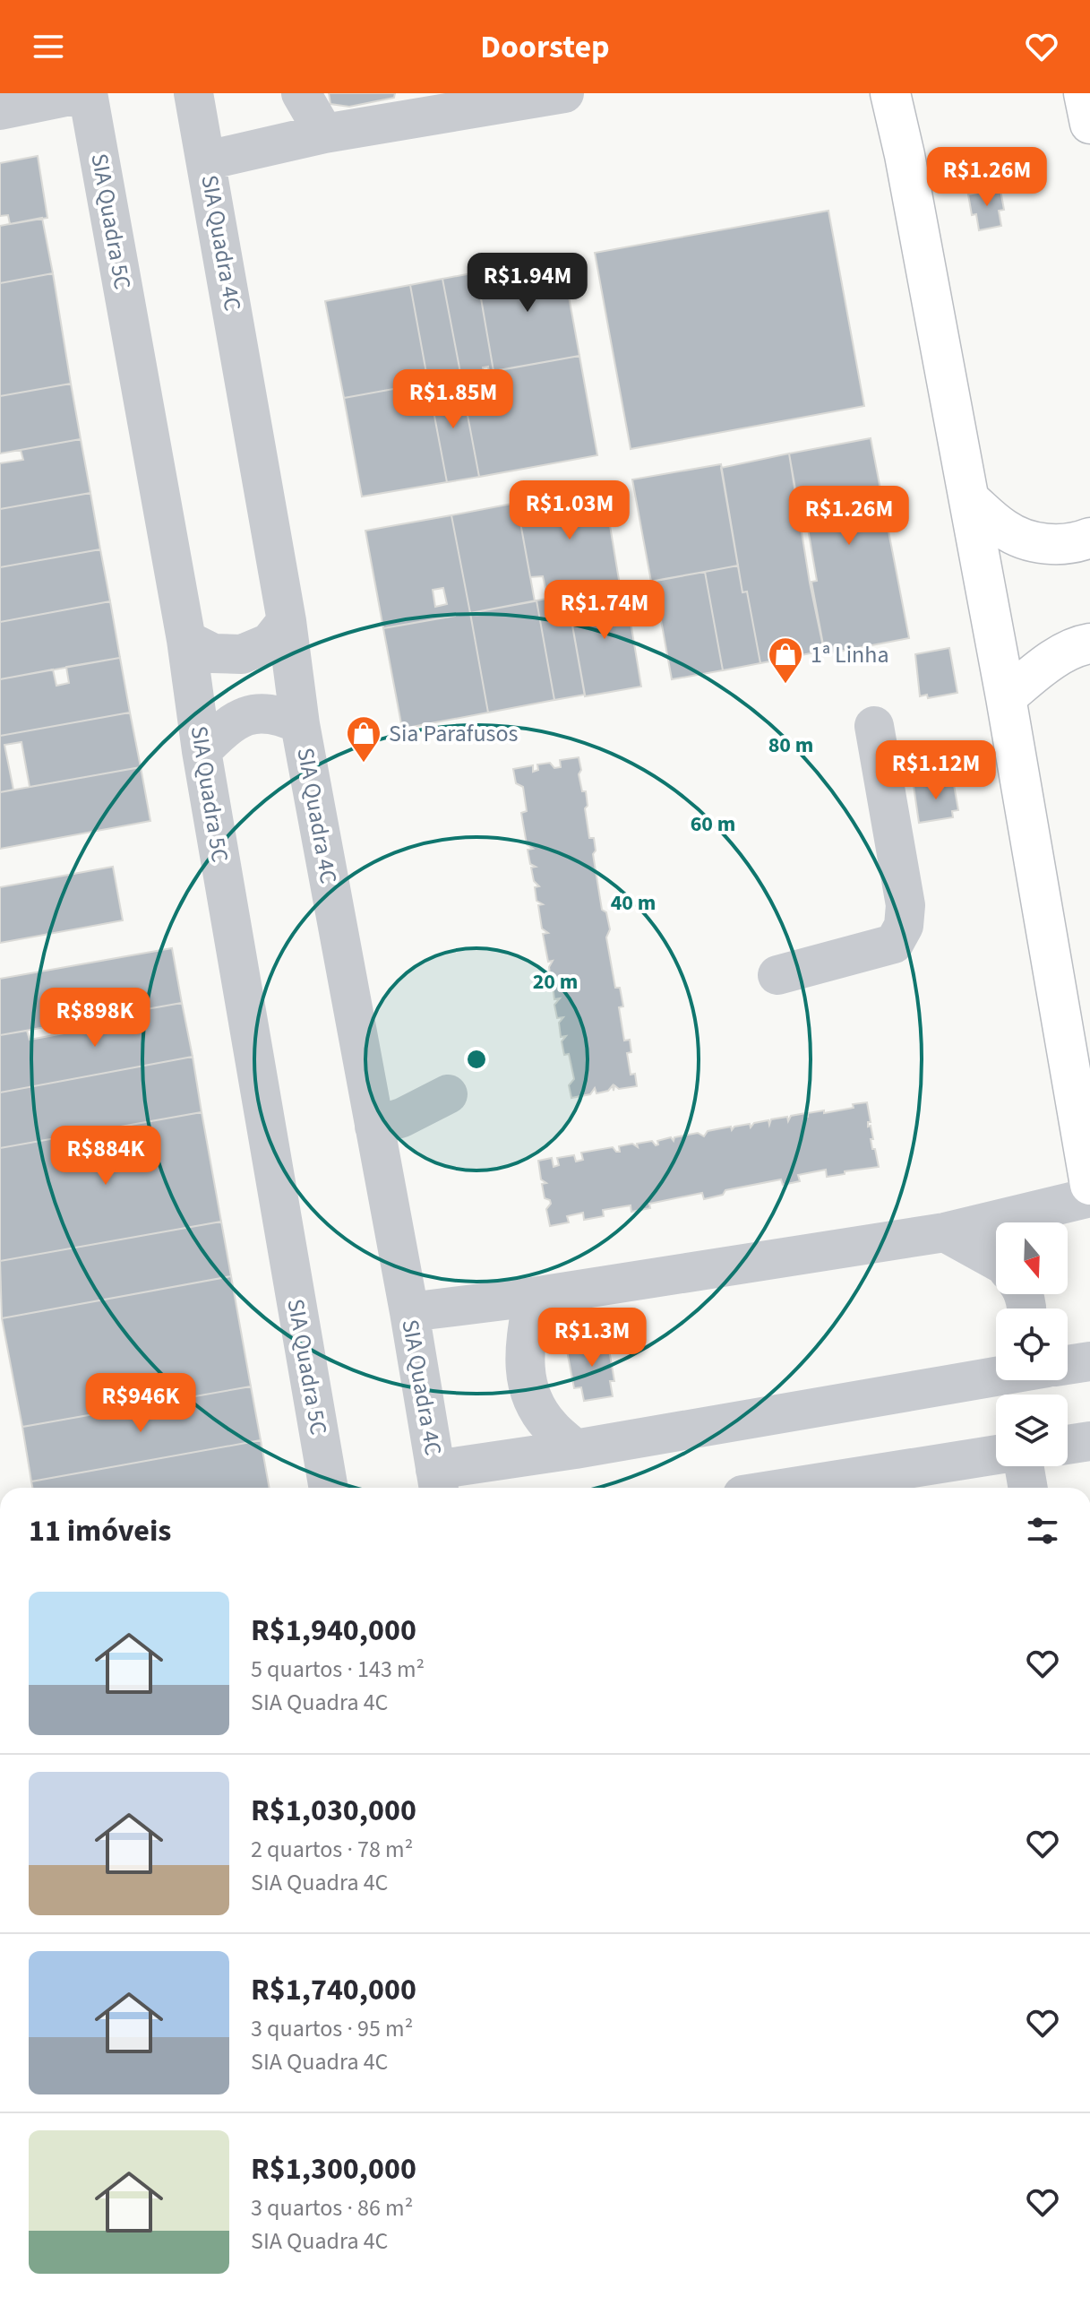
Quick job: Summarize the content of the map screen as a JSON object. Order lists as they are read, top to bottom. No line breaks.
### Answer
{"streets":{"street":["SIA Quadra 5C","SIA Quadra 4C"]},"places":{"shop":["1ª Linha","Sia Parafusos"]},"north":"bottom","page":{"header":"Doorstep","price":["R$1.26M","R$1.94M","R$1.85M","R$1.03M","R$1.26M","R$1.74M","R$1.12M","R$898K","R$884K","R$1.3M","R$946K"],"heading":"11 imóveis","list":[{"name":"R$1,940,000","note":"5 quartos · 143 m² · SIA Quadra 4C"},{"name":"R$1,030,000","note":"2 quartos · 78 m² · SIA Quadra 4C"},{"name":"R$1,740,000","note":"3 quartos · 95 m² · SIA Quadra 4C"},{"name":"R$1,300,000","note":"3 quartos · 86 m² · SIA Quadra 4C"}]},"rings":["80 m","60 m","40 m","20 m"]}
